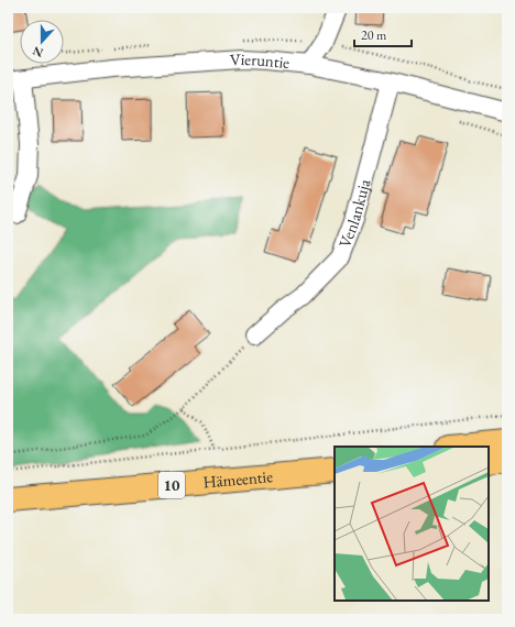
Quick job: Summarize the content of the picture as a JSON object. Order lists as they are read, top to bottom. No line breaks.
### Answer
{"streets":{"highway":["Hämeentie","10"],"street":["Vieruntie","Venlankuja"]},"crossings":[["Vieruntie","Venlankuja"]],"scale_bar":"20 m","north":"bottom"}
